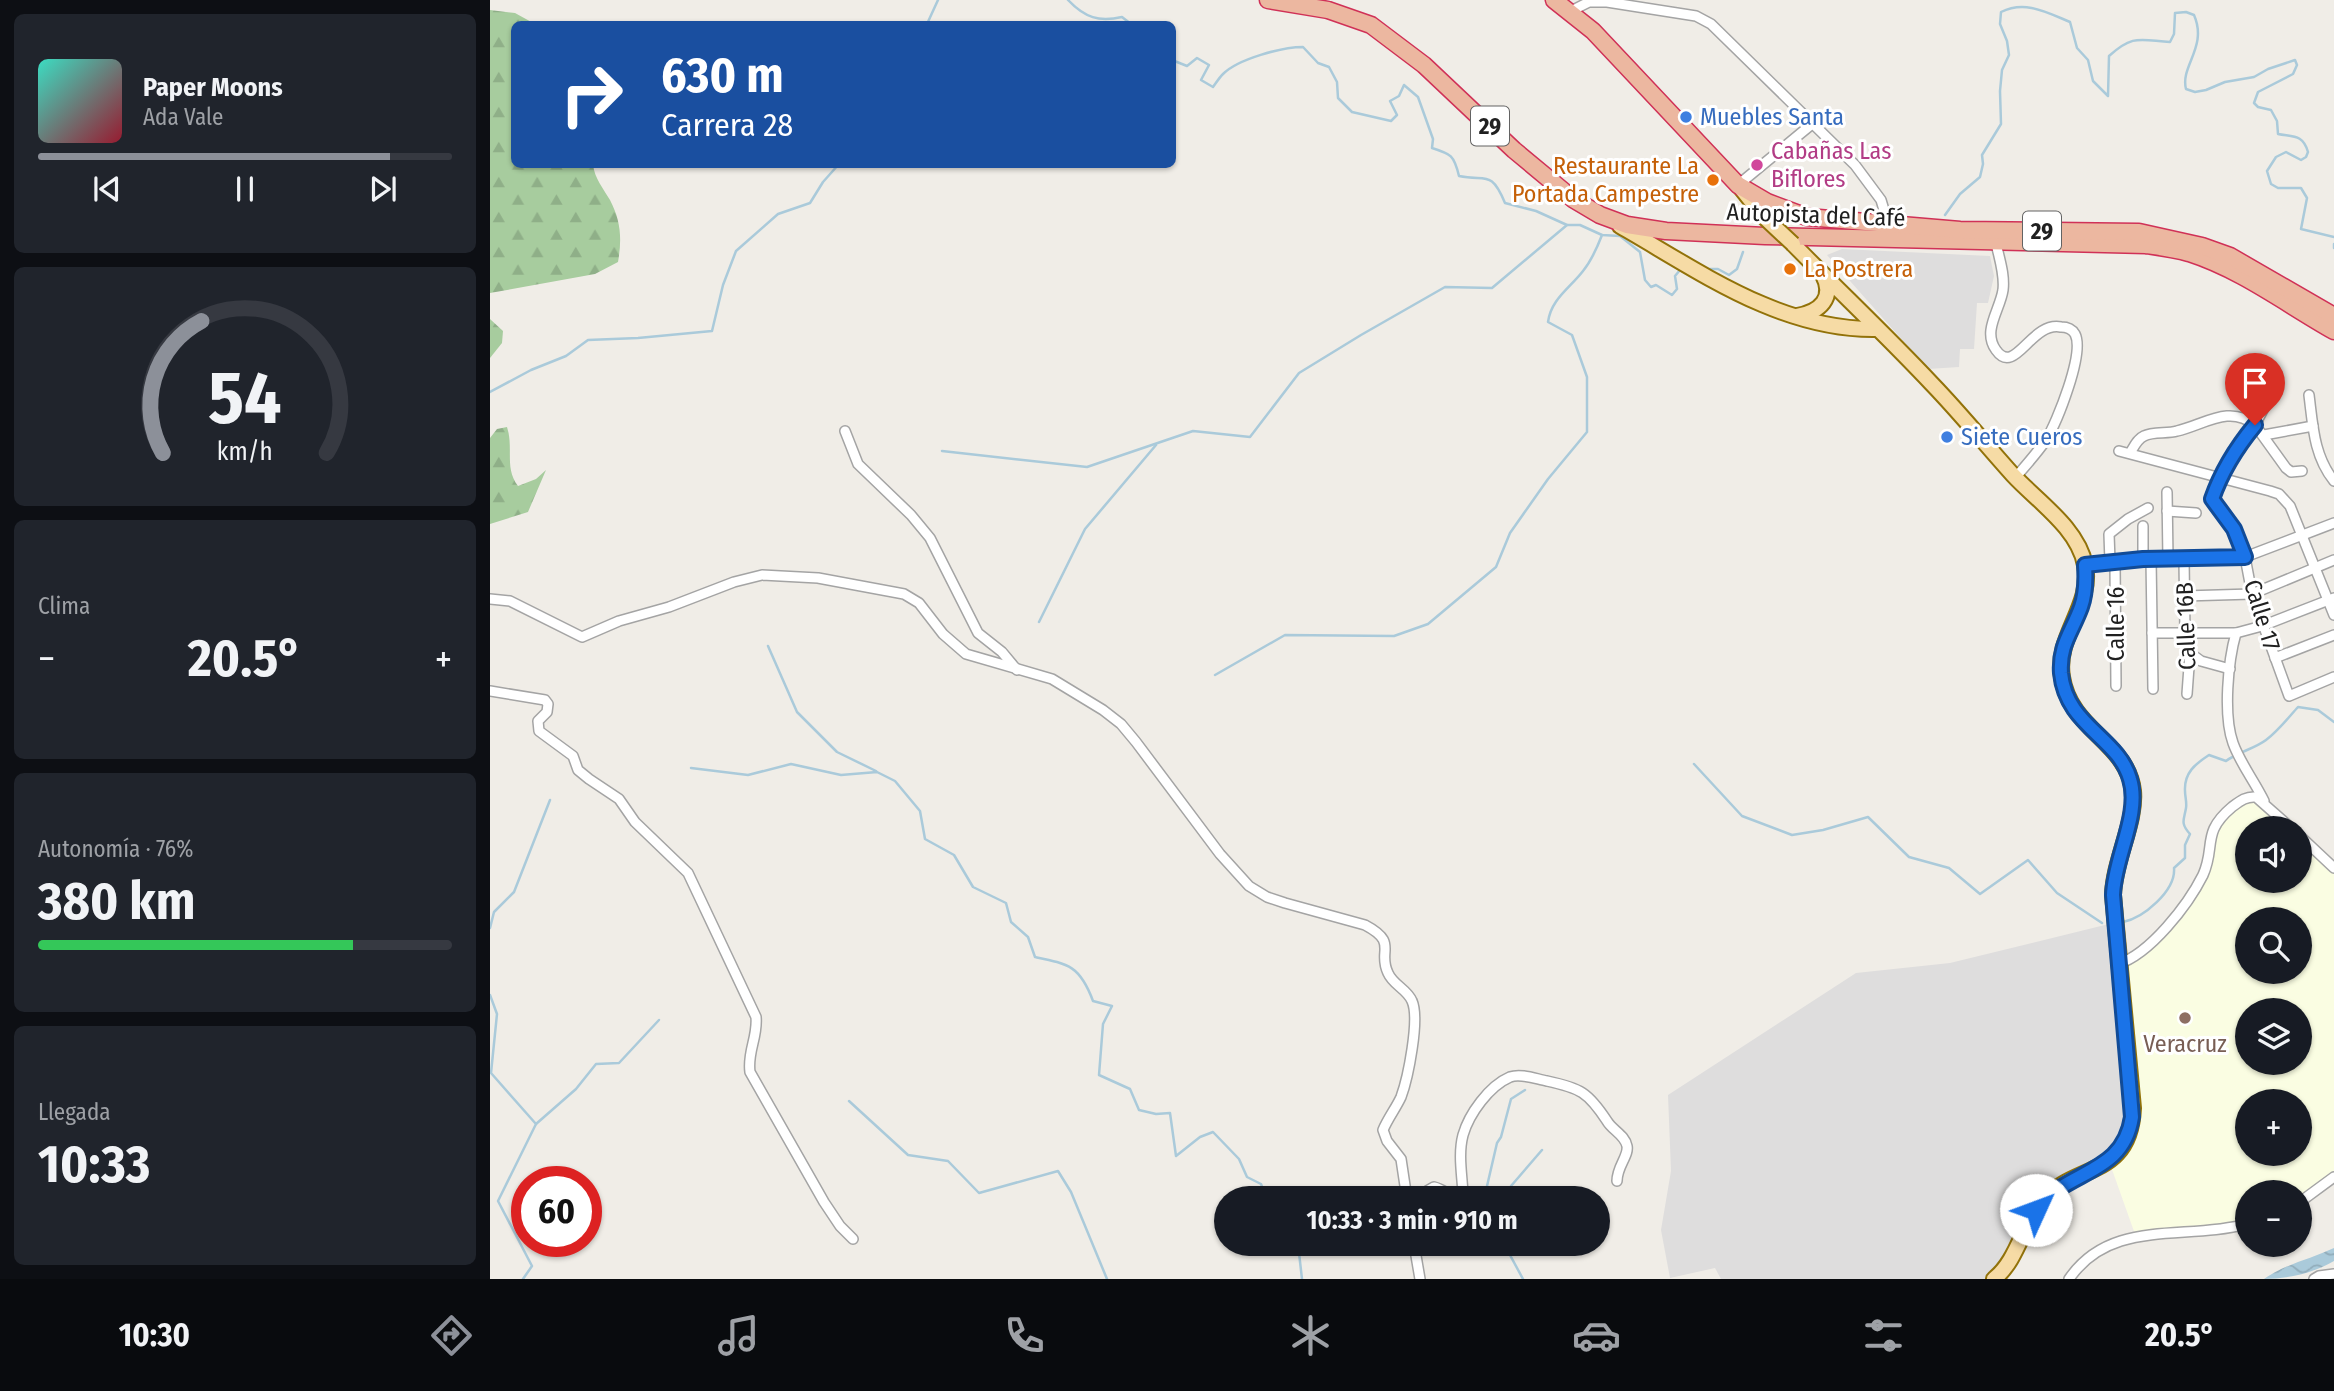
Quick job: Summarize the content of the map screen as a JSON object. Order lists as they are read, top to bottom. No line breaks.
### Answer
{"streets":{"highway":["29","Autopista del Café"],"street":["Calle 17","Calle 16","Calle 16B"]},"places":["Muebles Santa","Cabañas Las Biflores","Restaurante La Portada Campestre","La Postrera","Siete Cueros","Veracruz"],"page":{"turn":["630 m","Carrera 28"],"song":["Paper Moons","Ada Vale"],"tile":["Clima",["Autonomía · 76%","380 km"],["Llegada","10:33"]],"heat":["−","20.5°","+"],"map_buttons":["+","−"],"limit":"60","trip":"10:33 · 3 min · 910 m","tabs":["10:30","20.5°"],"gauge":["54","km/h"]}}
